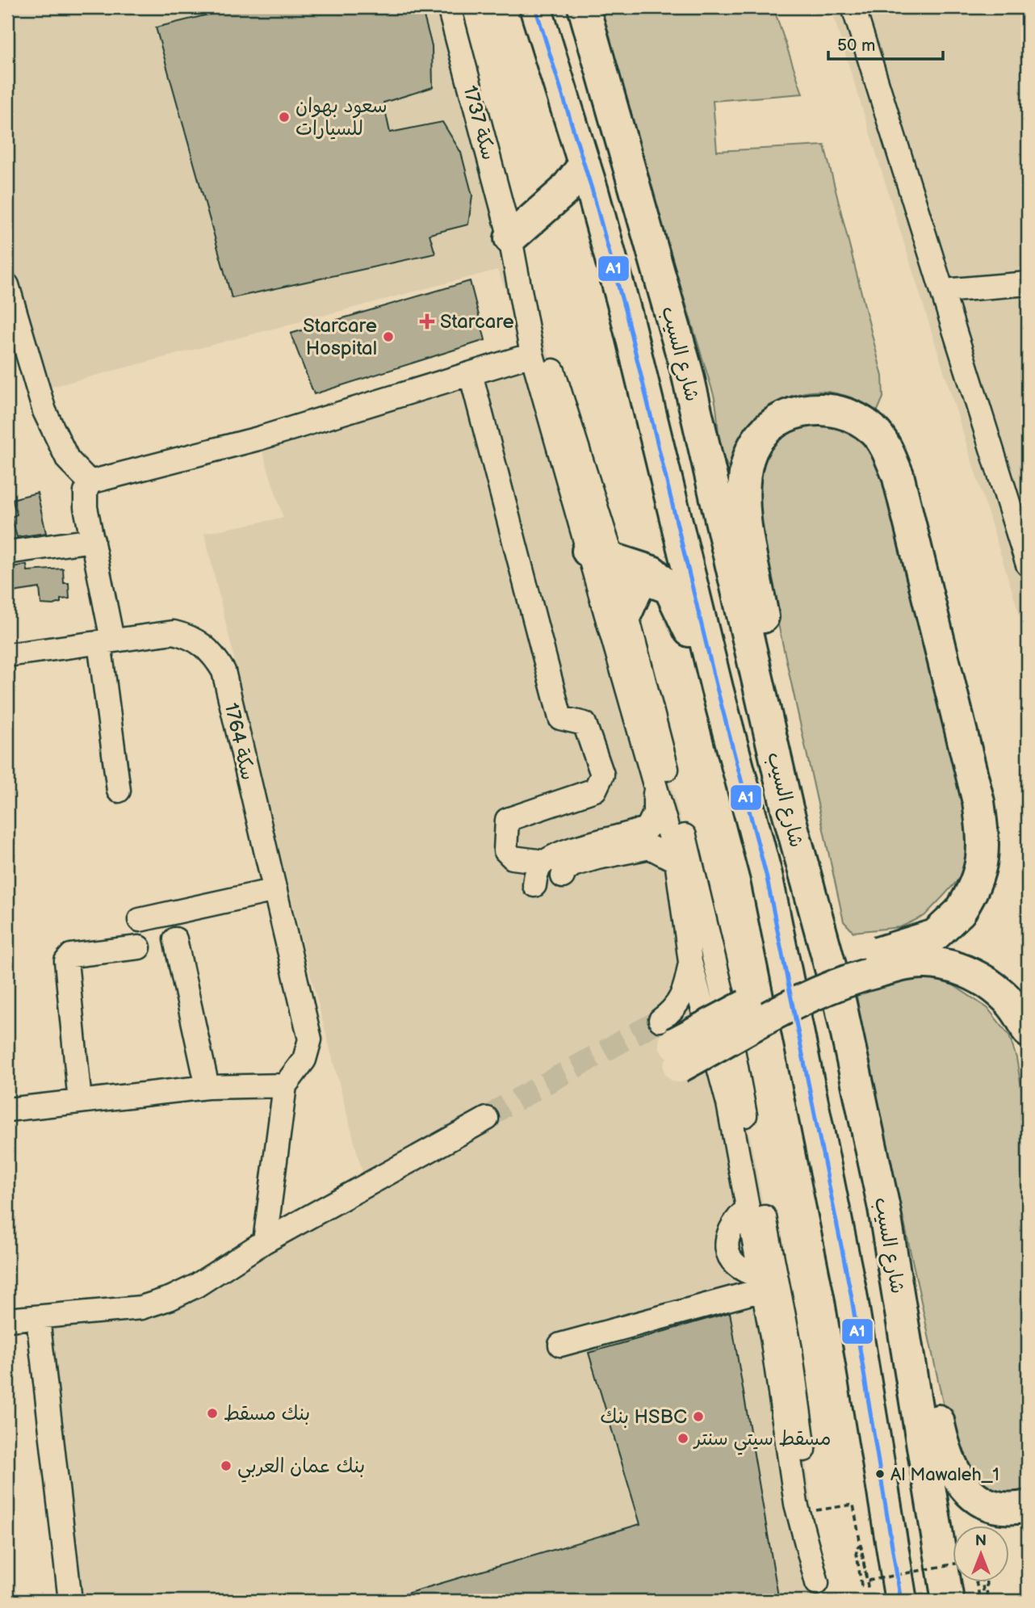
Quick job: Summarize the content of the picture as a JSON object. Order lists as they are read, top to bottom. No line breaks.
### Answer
{"streets":{"highway":["شارع السيب"],"street":["سكة 1737","سكة 1764"]},"places":{"other":["سعود بهوان للسيارات","Starcare Hospital","بنك مسقط","بنك HSBC","مسقط سيتي سنتر","بنك عمان العربي","Al Mawaleh_1"],"health":["Starcare"]},"lines":["transit line A1"],"scale_bar":"50 m","north":"top"}
